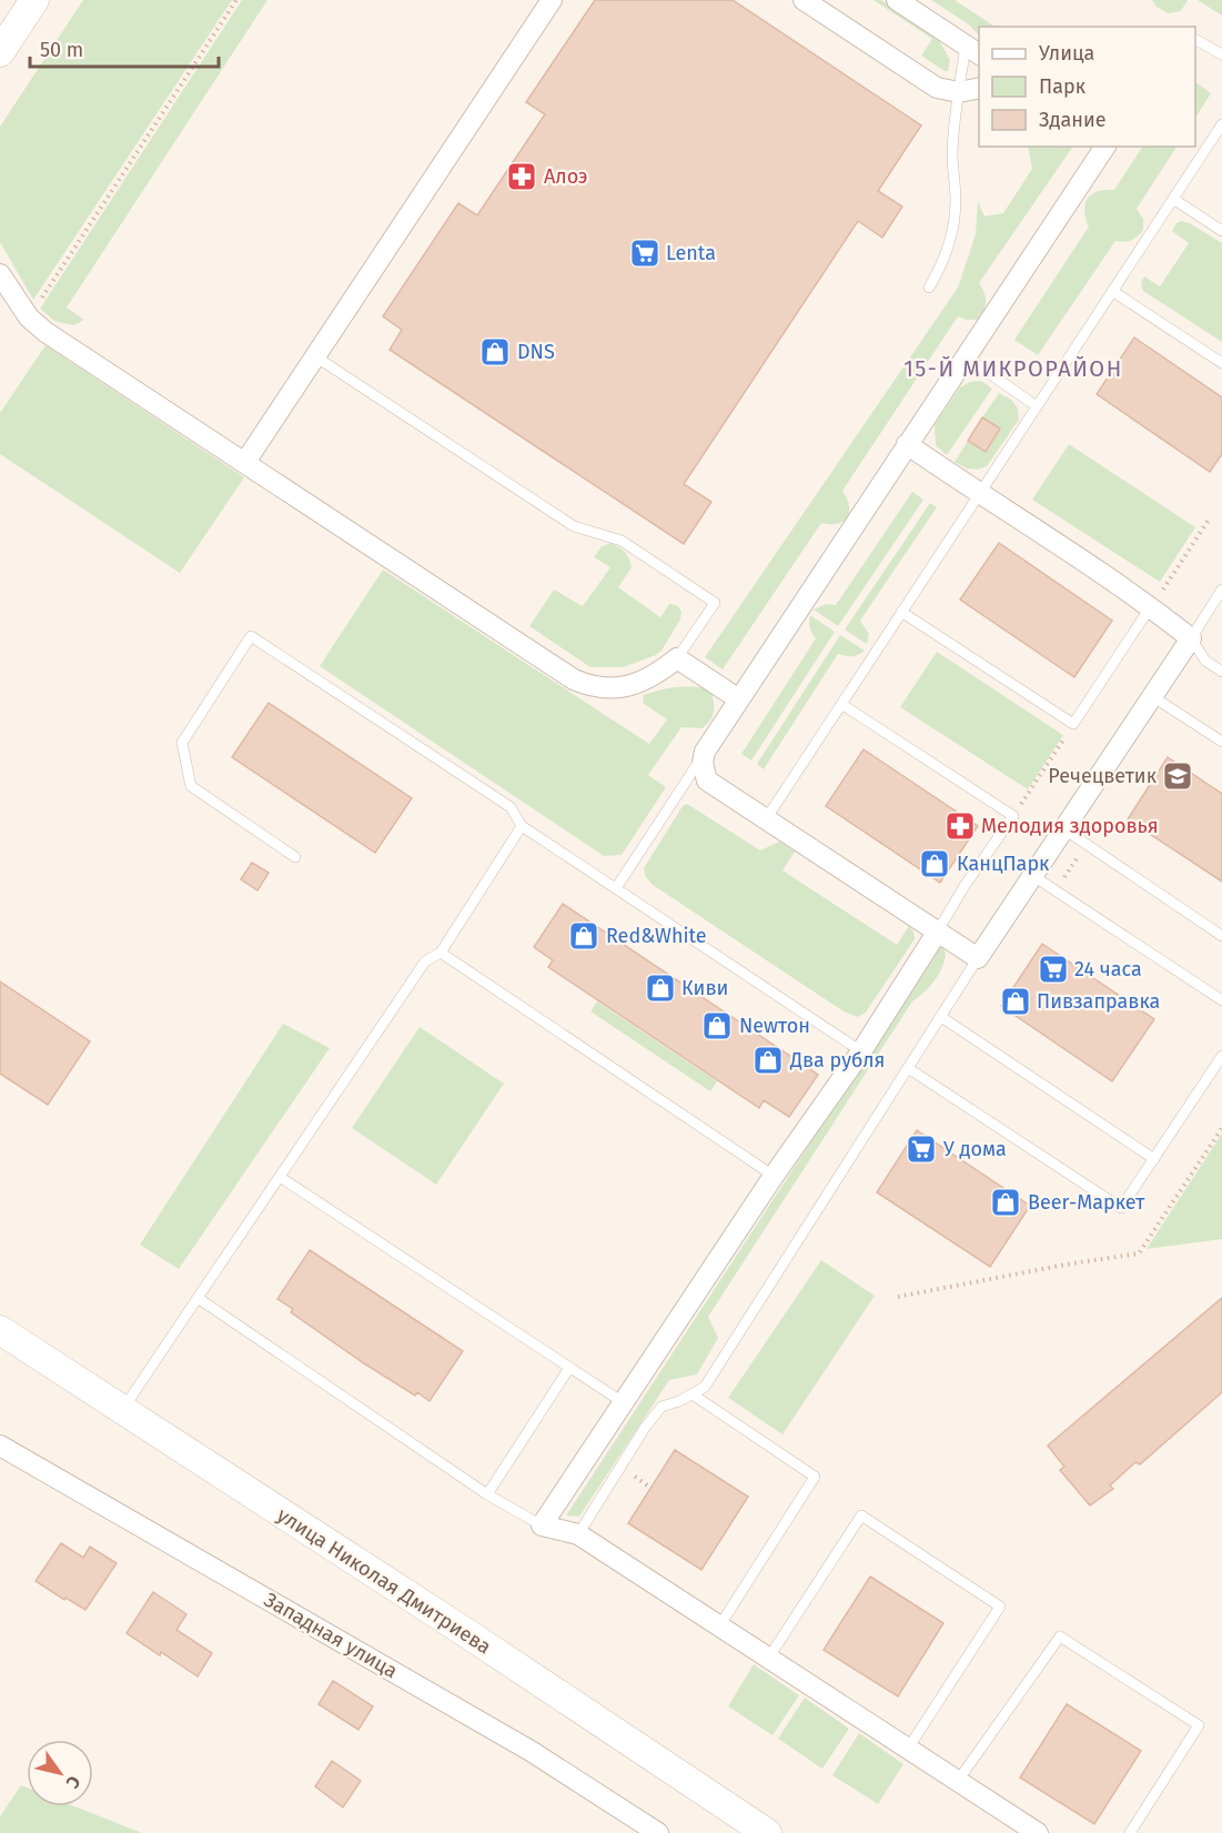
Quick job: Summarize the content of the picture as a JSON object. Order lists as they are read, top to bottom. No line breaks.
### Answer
{"streets":{"main road":["улица Николая Дмитриева"],"street":["Западная улица"]},"districts":["15-Й МИКРОРАЙОН"],"places":{"pharmacy":["Алоэ","Мелодия здоровья"],"supermarket":["Lenta","24 часа","У дома"],"shop":["DNS","КанцПарк","Red&White","Киви","Пивзаправка","Newтон","Два рубля","Beer-Маркет"],"school or university":["Речецветик"]},"legend":["Улица","Парк","Здание"],"scale_bar":"50 m","north":"bottom right"}
